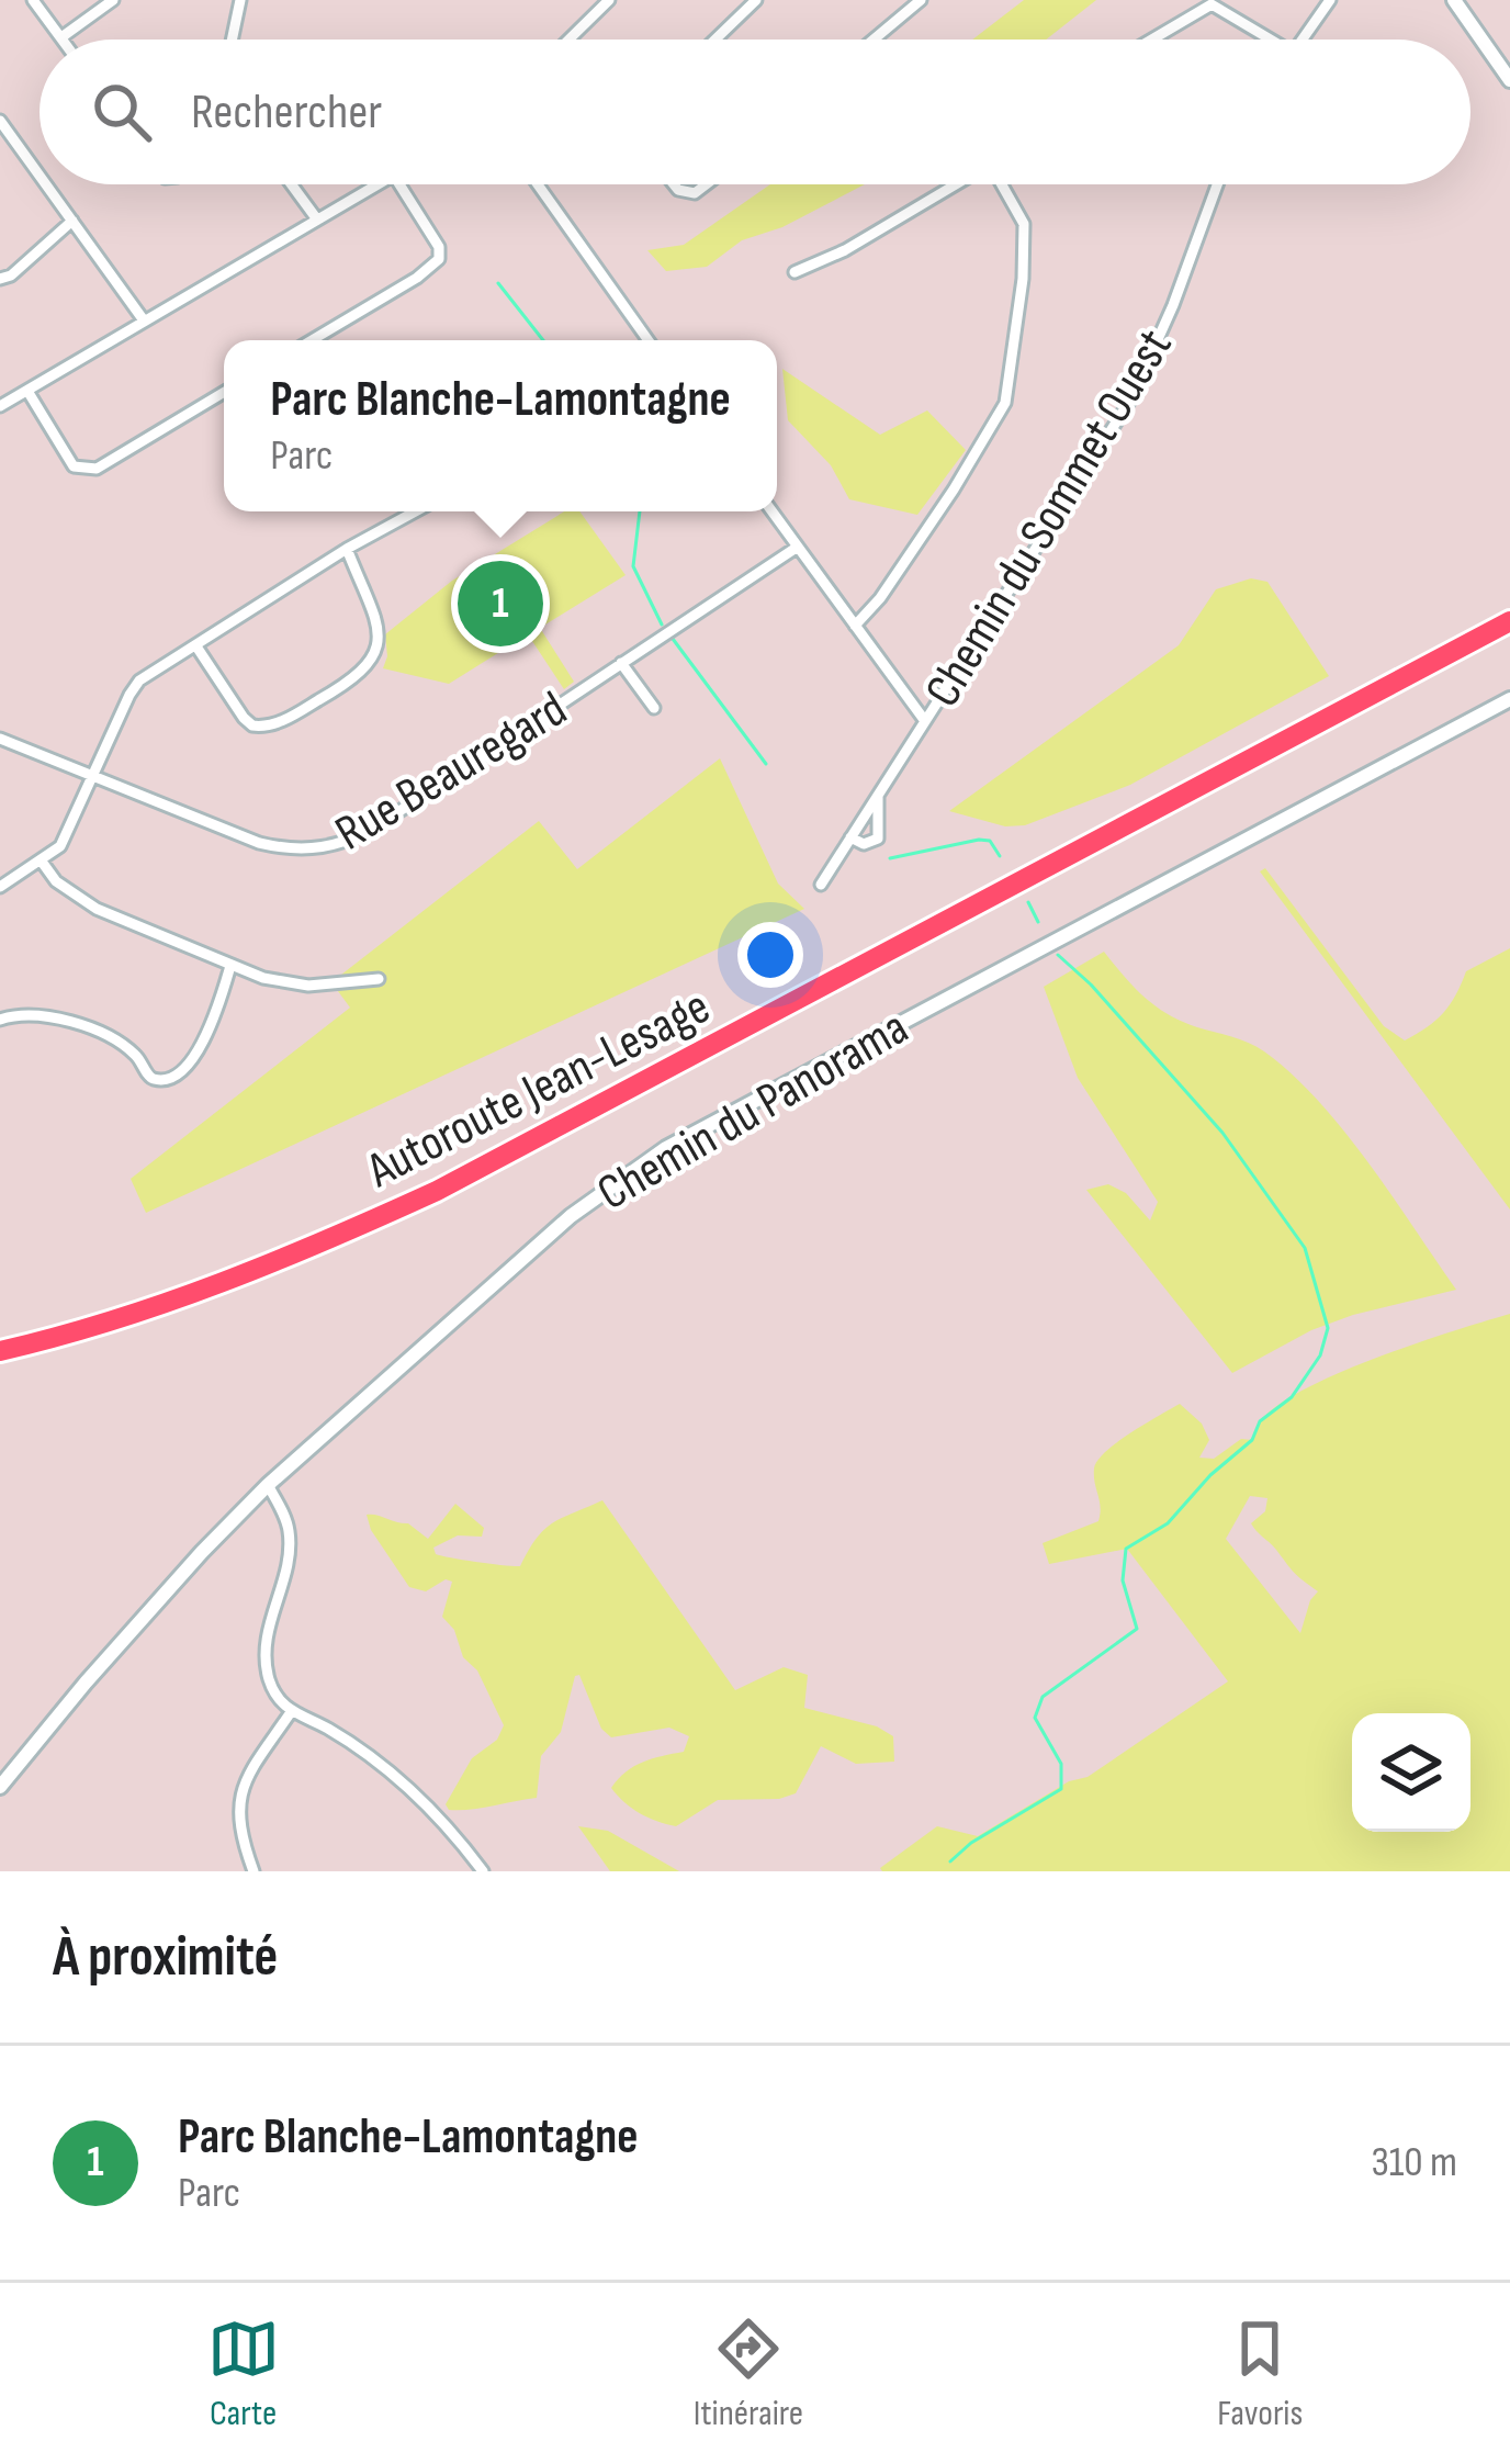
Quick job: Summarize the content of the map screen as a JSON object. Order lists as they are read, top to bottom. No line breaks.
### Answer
{"streets":{"highway":["Autoroute Jean-Lesage"],"street":["Chemin du Sommet Ouest","Rue Beauregard","Chemin du Panorama"]},"page":{"search":"Rechercher","popup":["Parc Blanche-Lamontagne","Parc"],"pins":"1","heading":"À proximité","list":[{"mark":"1","name":"Parc Blanche-Lamontagne","note":"Parc","value":"310 m"}],"nav":["Carte","Itinéraire","Favoris"]}}
